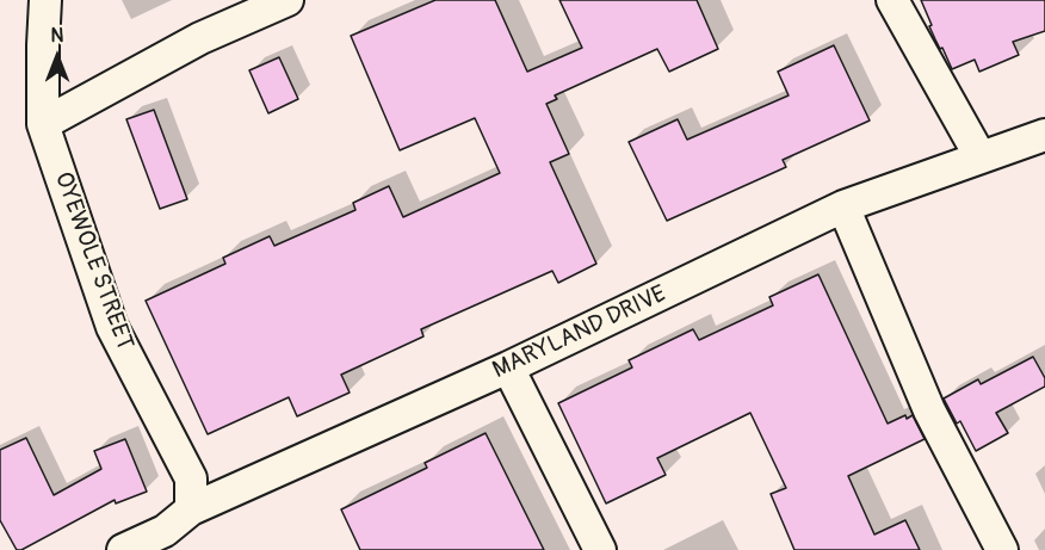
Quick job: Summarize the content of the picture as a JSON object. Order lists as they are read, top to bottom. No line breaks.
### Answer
{"streets":{"street":["OYEWOLE STREET","MARYLAND DRIVE"]},"crossings":[["OYEWOLE STREET","MARYLAND DRIVE"]],"north":"top"}
